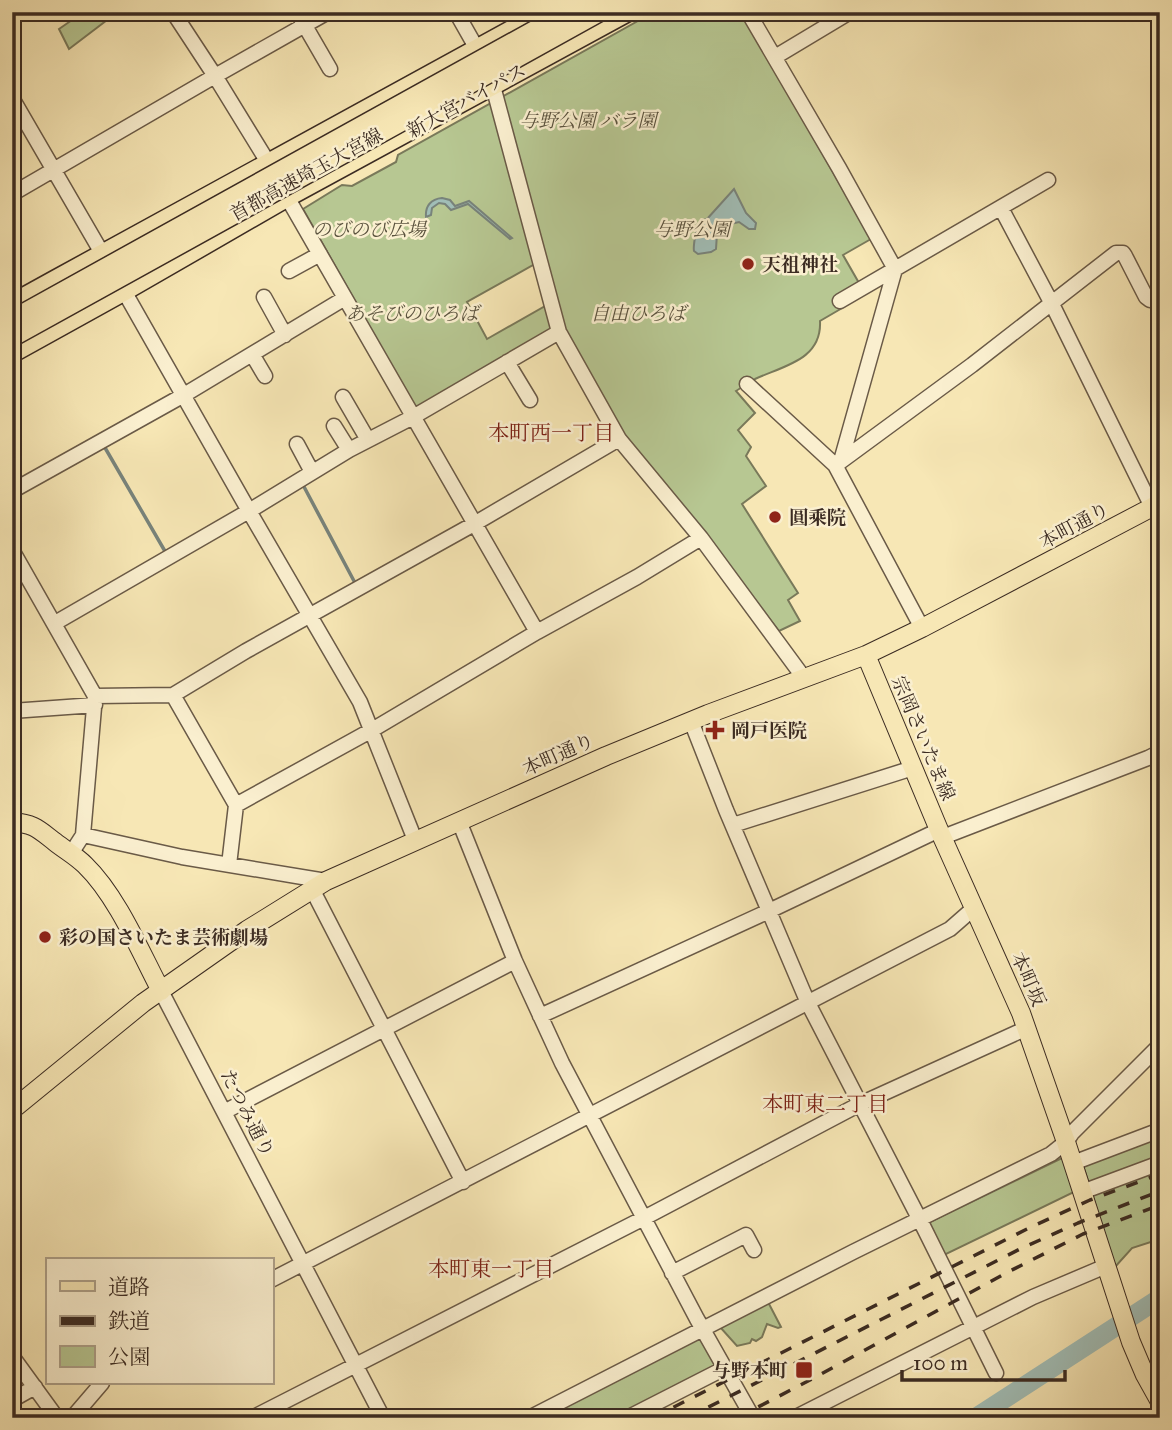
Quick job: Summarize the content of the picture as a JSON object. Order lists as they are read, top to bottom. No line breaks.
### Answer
{"streets":{"highway":["新大宮バイパス","首都高速埼玉大宮線"],"main road":["本町通り","宗岡さいたま線","本町坂","たつみ通り"]},"crossings":[["本町通り","宗岡さいたま線"],["本町通り","たつみ通り"],["宗岡さいたま線","本町坂"]],"districts":["本町西一丁目","本町東二丁目","本町東一丁目"],"parks":["与野公園 バラ園","のびのび広場","与野公園","あそびのひろば","自由ひろば"],"places":{"other":["天祖神社","圓乘院","彩の国さいたま芸術劇場"],"health":["岡戸医院"],"transit":["与野本町"]},"legend":["道路","鉄道","公園"],"scale_bar":"100 m"}
